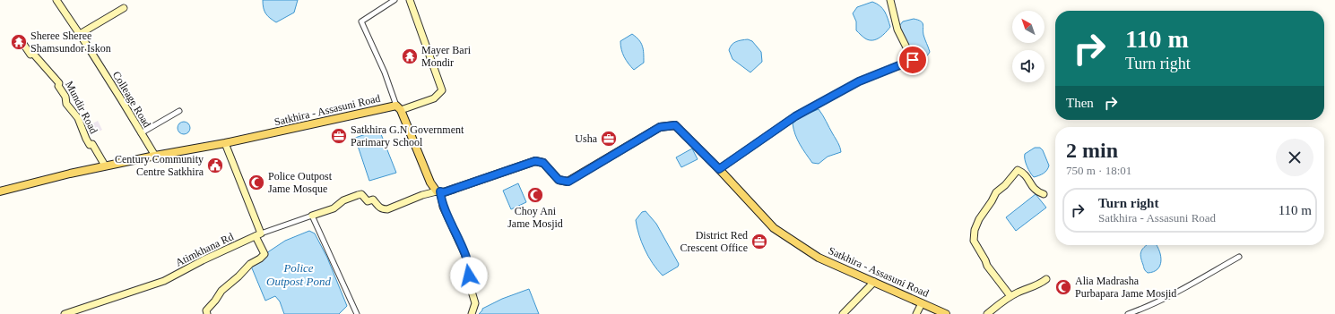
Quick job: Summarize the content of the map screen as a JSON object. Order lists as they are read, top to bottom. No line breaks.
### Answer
{"streets":{"main road":["Satkhira - Assasuni Road"],"street":["Colleage Road","Mundir Road","Atimkhana Rd"]},"crossings":[["Colleage Road","Satkhira - Assasuni Road"],["Mundir Road","Satkhira - Assasuni Road"]],"water":["Police Outpost Pond"],"places":{"temple":["Sheree Sheree Shamsundor Iskon","Mayer Bari Mondir"],"office":["Satkhira G.N Government Parimary School","Usha","District Red Crescent Office"],"public building":["Century Community Centre Satkhira"],"mosque":["Police Outpost Jame Mosque","Choy Ani Jame Mosjid","Alia Madrasha Purbapara Jame Mosjid"]},"north":"top left","page":{"turn":["110 m","Turn right"],"then":"Then","heading":["2 min","750 m · 18:01"],"list":[{"name":"Turn right","note":"Satkhira - Assasuni Road","value":"110 m"}]}}
